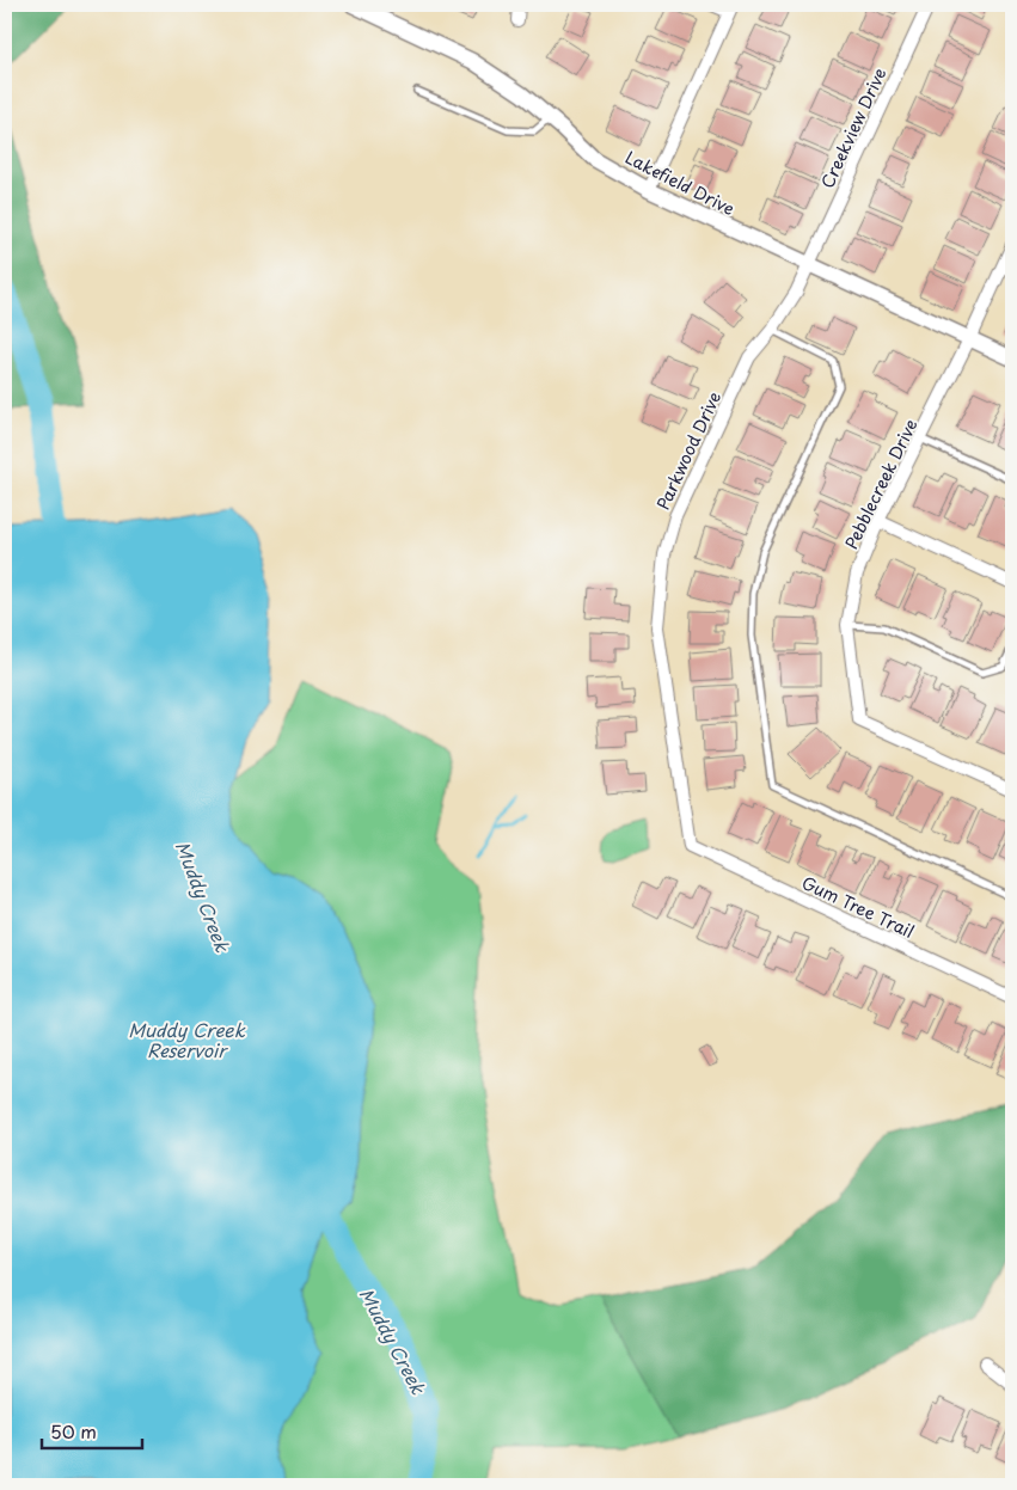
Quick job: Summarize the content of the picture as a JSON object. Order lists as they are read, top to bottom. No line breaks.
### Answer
{"streets":{"street":["Creekview Drive","Lakefield Drive","Parkwood Drive","Pebblecreek Drive","Gum Tree Trail"]},"crossings":[["Creekview Drive","Lakefield Drive"],["Creekview Drive","Parkwood Drive"],["Lakefield Drive","Parkwood Drive"],["Lakefield Drive","Pebblecreek Drive"],["Parkwood Drive","Gum Tree Trail"]],"water":["Muddy Creek","Muddy Creek Reservoir"],"scale_bar":"50 m"}
